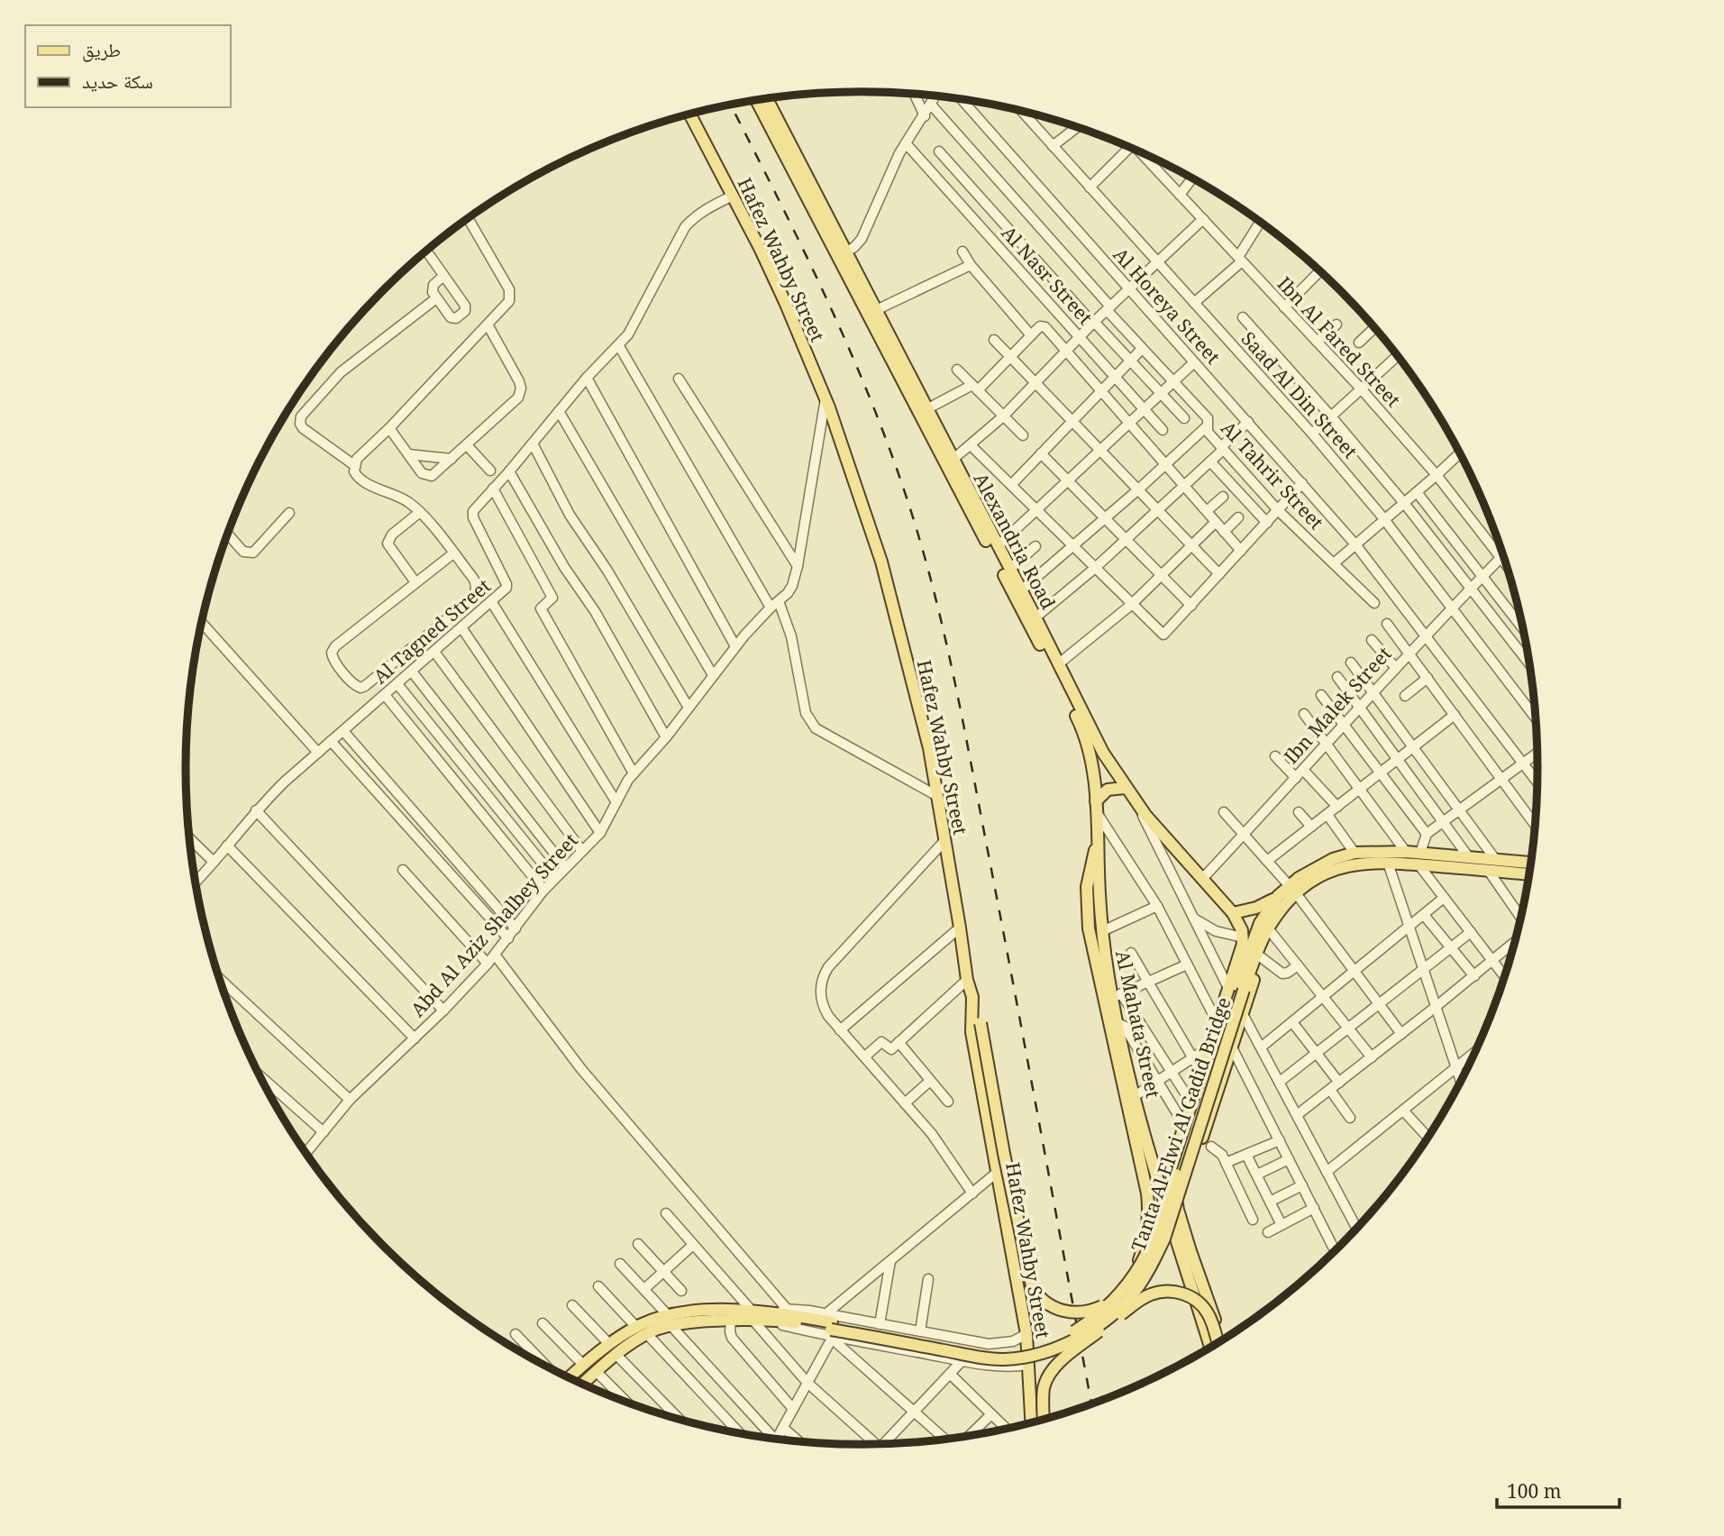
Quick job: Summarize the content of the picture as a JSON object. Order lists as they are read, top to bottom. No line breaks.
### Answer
{"streets":{"main road":["Hafez Wahby Street","Alexandria Road","Al Mahata Street","Tanta Al Elwi Al Gadid Bridge"],"street":["Al Nasr Street","Al Horeya Street","Ibn Al Fared Street","Saad Al Din Street","Al Tahrir Street","Al Tagned Street","Ibn Malek Street","Abd Al Aziz Shalbey Street"]},"crossings":[["Hafez Wahby Street","Al Tagned Street"],["Hafez Wahby Street","Abd Al Aziz Shalbey Street"],["Al Horeya Street","Ibn Malek Street"],["Ibn Al Fared Street","Ibn Malek Street"],["Saad Al Din Street","Ibn Malek Street"],["Alexandria Road","Ibn Malek Street"],["Alexandria Road","Al Mahata Street"]],"legend":["طريق","سكة حديد"],"scale_bar":"100 m"}
